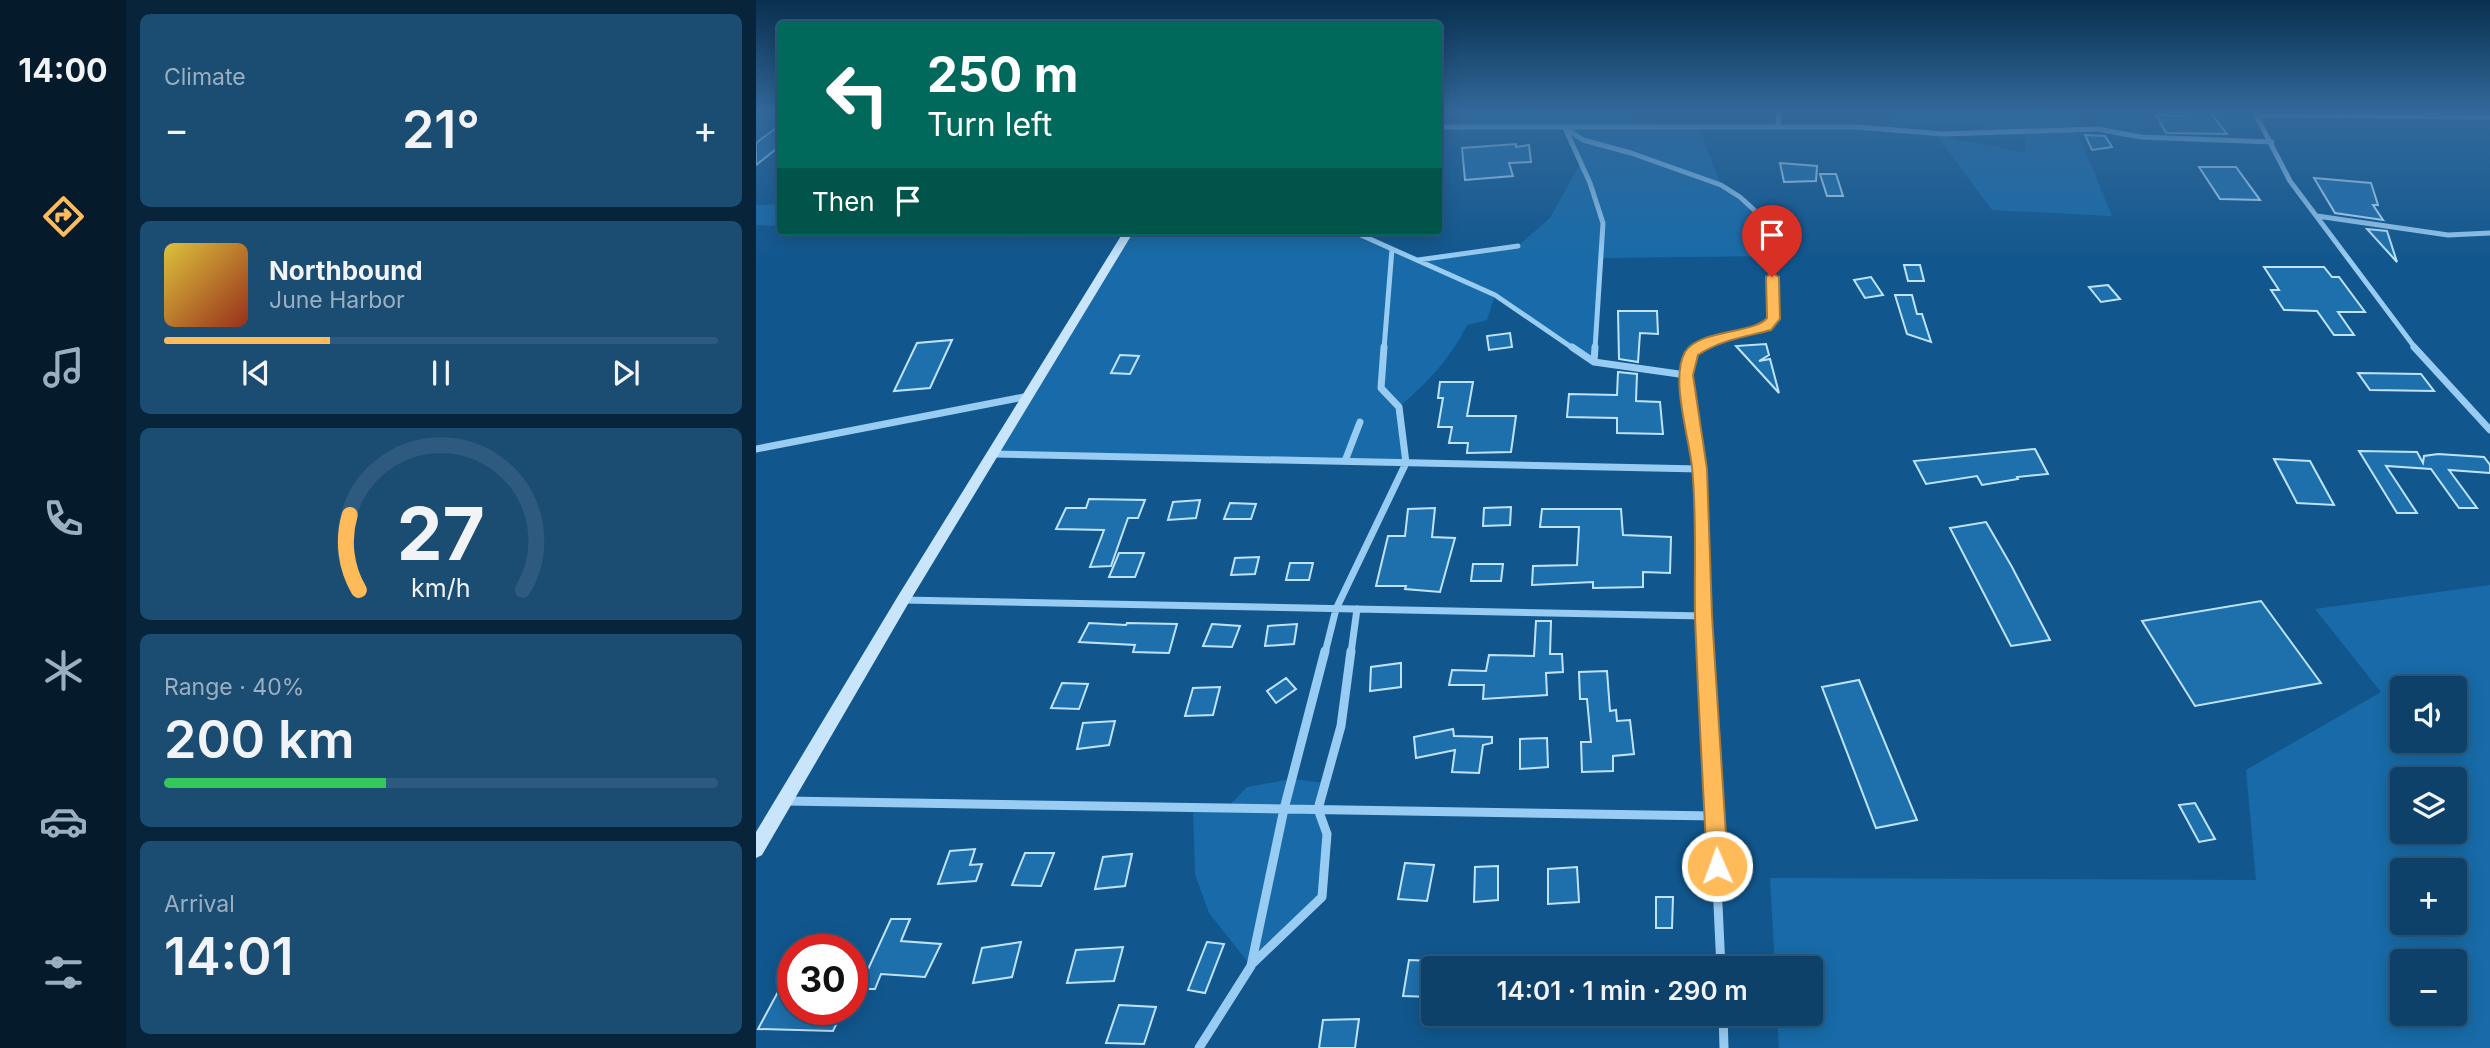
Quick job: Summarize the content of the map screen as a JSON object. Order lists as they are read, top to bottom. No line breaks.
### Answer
{"page":{"tabs":"14:00","tile":["Climate",["Range · 40%","200 km"],["Arrival","14:01"]],"turn":["250 m","Turn left"],"heat":["−","21°","+"],"then":"Then","song":["Northbound","June Harbor"],"map_buttons":["+","−"],"limit":"30","trip":"14:01 · 1 min · 290 m","gauge":["27","km/h"]}}
